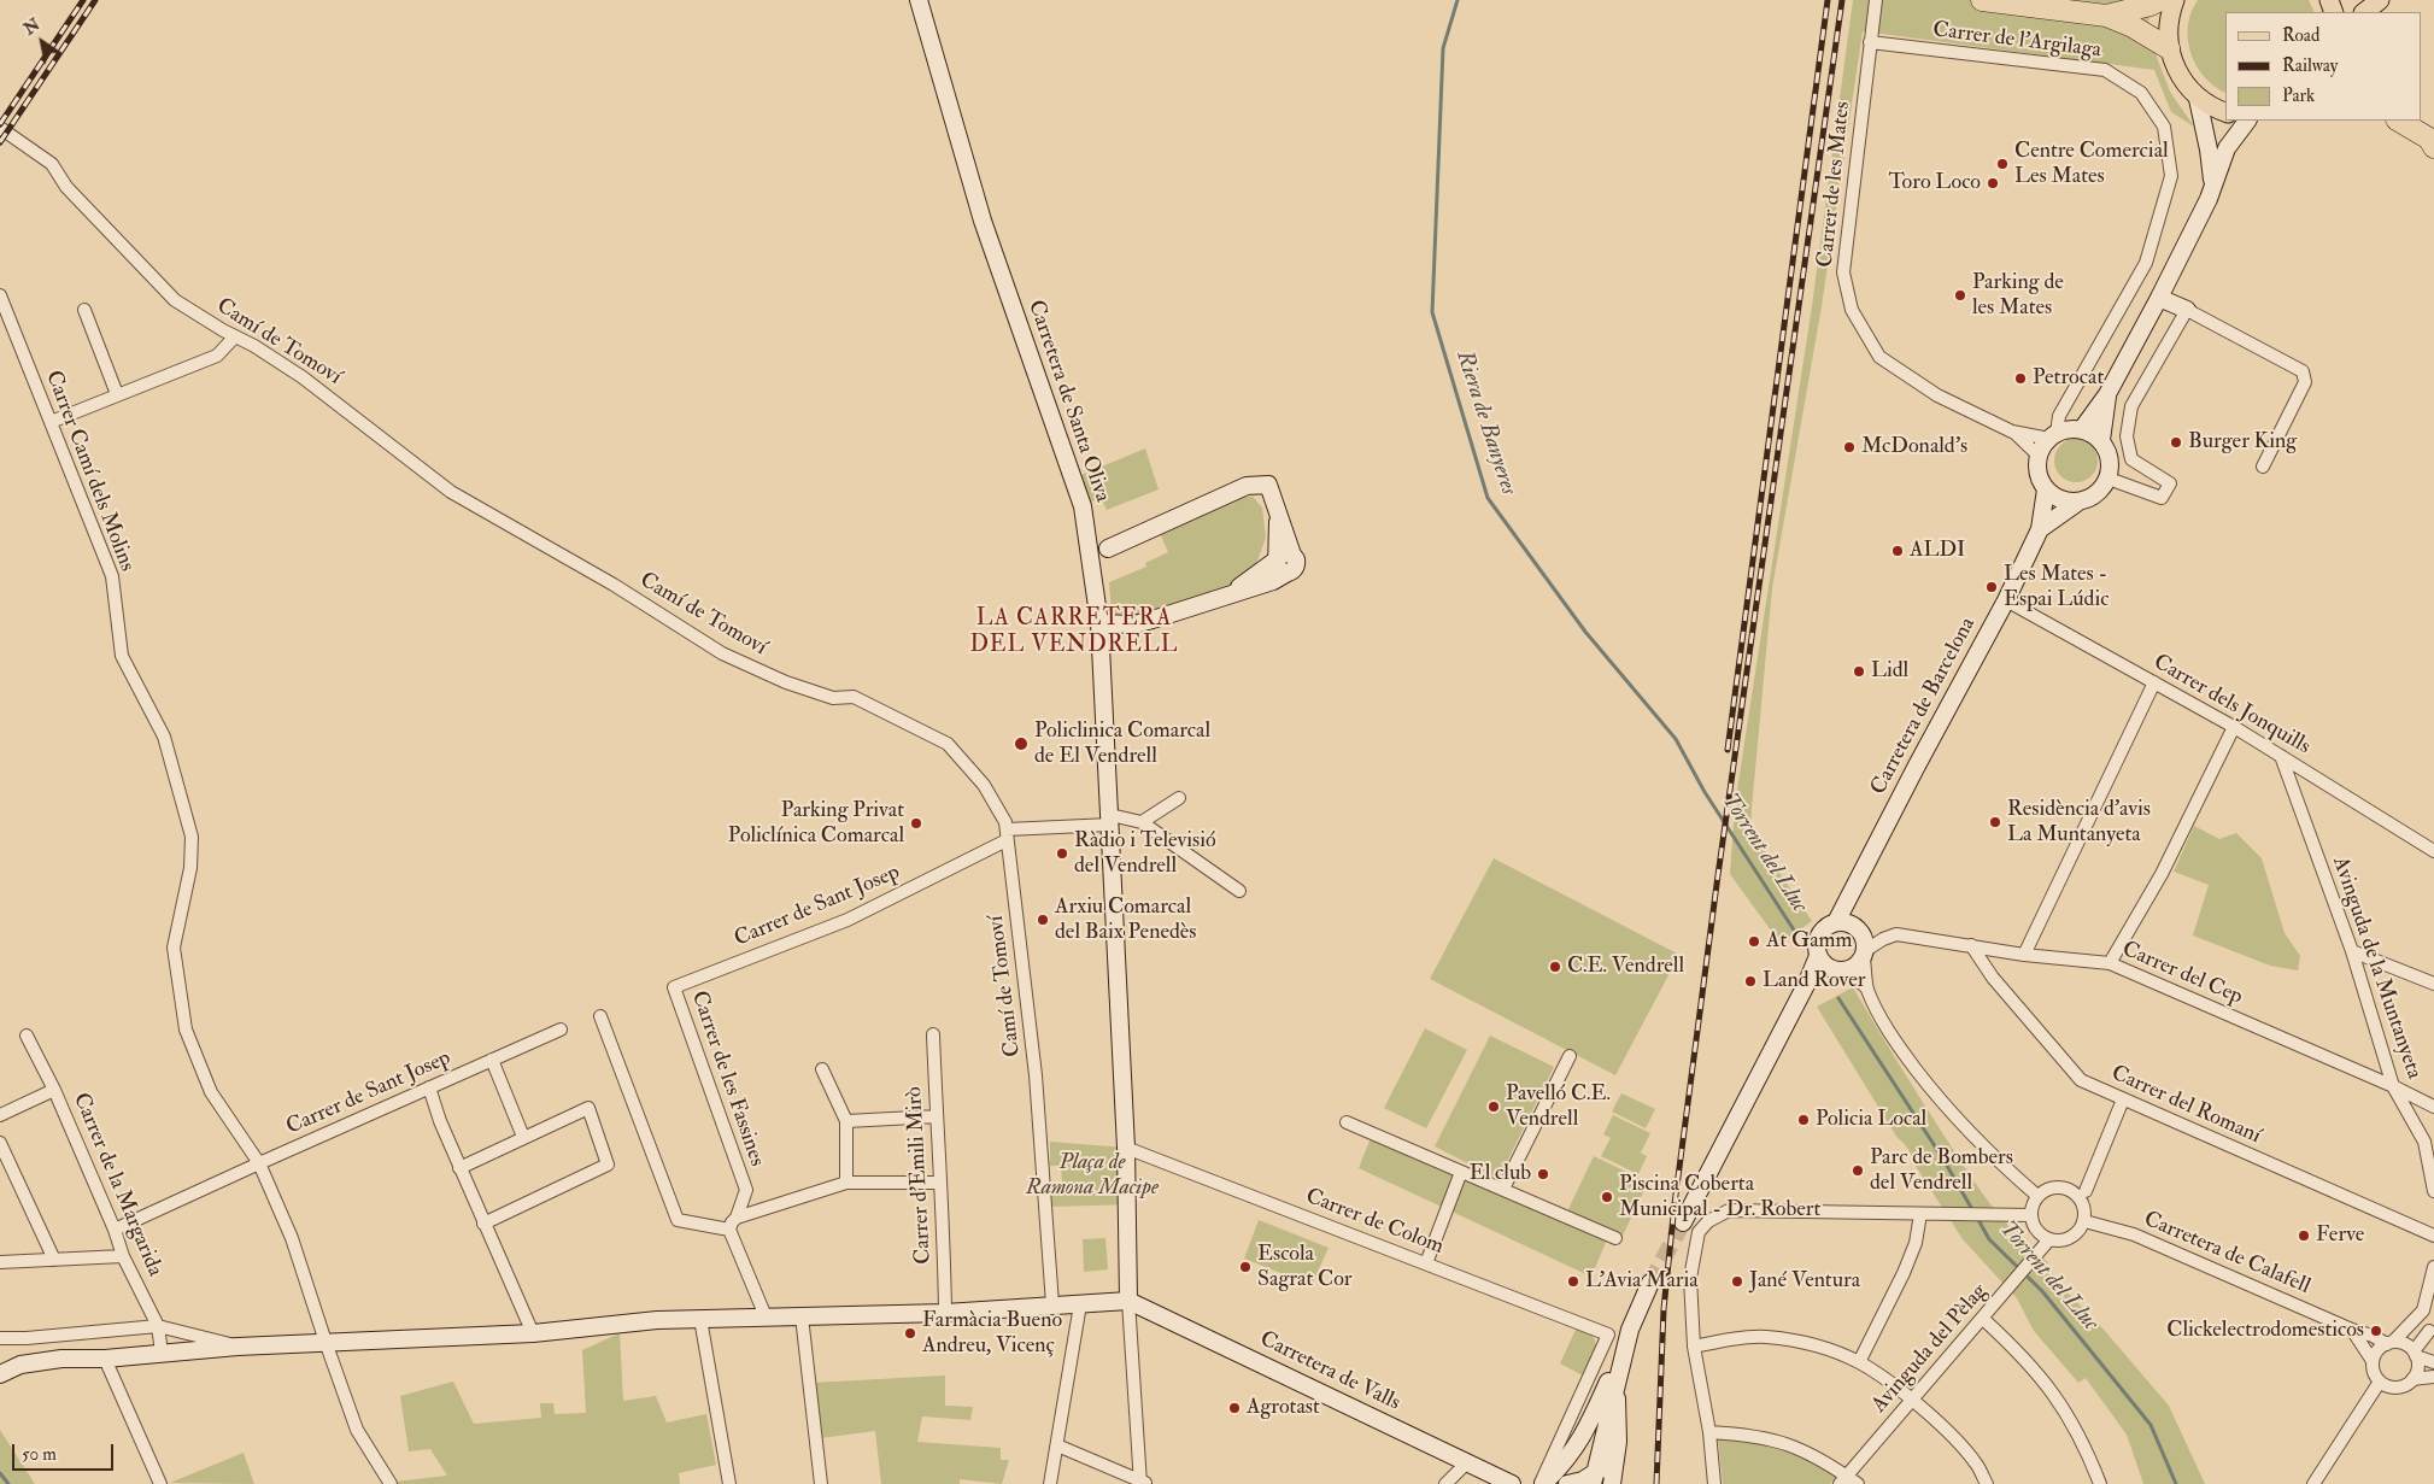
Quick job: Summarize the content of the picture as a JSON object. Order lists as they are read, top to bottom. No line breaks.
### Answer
{"streets":{"street":["Carrer de l'Argilaga","Carrer de les Mates","Camí de Tomoví","Carretera de Santa Oliva","Carrer Camí dels Molins","Carrer dels Jonquills","Carretera de Barcelona","Carrer de Sant Josep","Avinguda de la Muntanyeta","Carrer del Cep","Carrer de les Fassines","Carrer del Romaní","Carrer d'Emili Mirò","Carrer de la Margarida","Carrer de Colom","Carretera de Calafell","Avinguda del Pèlag","Carretera de Valls"]},"crossings":[["Carrer de l'Argilaga","Carrer de les Mates"],["Carrer de l'Argilaga","Carretera de Barcelona"],["Carrer de les Mates","Carretera de Barcelona"],["Camí de Tomoví","Carrer de Sant Josep"],["Carretera de Santa Oliva","Carrer de Sant Josep"],["Carretera de Santa Oliva","Carrer de Colom"],["Carretera de Santa Oliva","Carretera de Valls"],["Carrer Camí dels Molins","Carrer de Sant Josep"],["Carrer dels Jonquills","Carretera de Barcelona"],["Carrer dels Jonquills","Avinguda de la Muntanyeta"],["Carretera de Barcelona","Carrer del Cep"],["Carrer de Sant Josep","Carrer de les Fassines"],["Carrer de Sant Josep","Carrer de la Margarida"],["Avinguda de la Muntanyeta","Carrer del Cep"],["Carrer del Cep","Carrer del Romaní"],["Carretera de Calafell","Avinguda del Pèlag"]],"districts":["LA CARRETERA DEL VENDRELL"],"water":["Riera de Banyeres","Torrent del Lluc"],"parks":["Plaça de Ramona Macipe"],"places":["Centre Comercial Les Mates","Toro Loco","Parking de les Mates","Petrocat","Burger King","McDonald's","ALDI","Les Mates - Espai Lúdic","Lidl","Policlinica Comarcal de El Vendrell","Residència d'avis La Muntanyeta","Parking Privat Policlínica Comarcal","Ràdio i Televisió del Vendrell","Arxiu Comarcal del Baix Penedès","At Gamm","C.E. Vendrell","Land Rover","Pavelló C.E. Vendrell","Policia Local","Parc de Bombers del Vendrell","El club","Piscina Coberta Municipal - Dr. Robert","Ferve","Escola Sagrat Cor","L'Avia Maria","Jané Ventura","Clickelectrodomesticos","Farmàcia Bueno Andreu, Vicenç","Agrotast"],"legend":["Road","Railway","Park"],"scale_bar":"50 m","north":"top left"}
